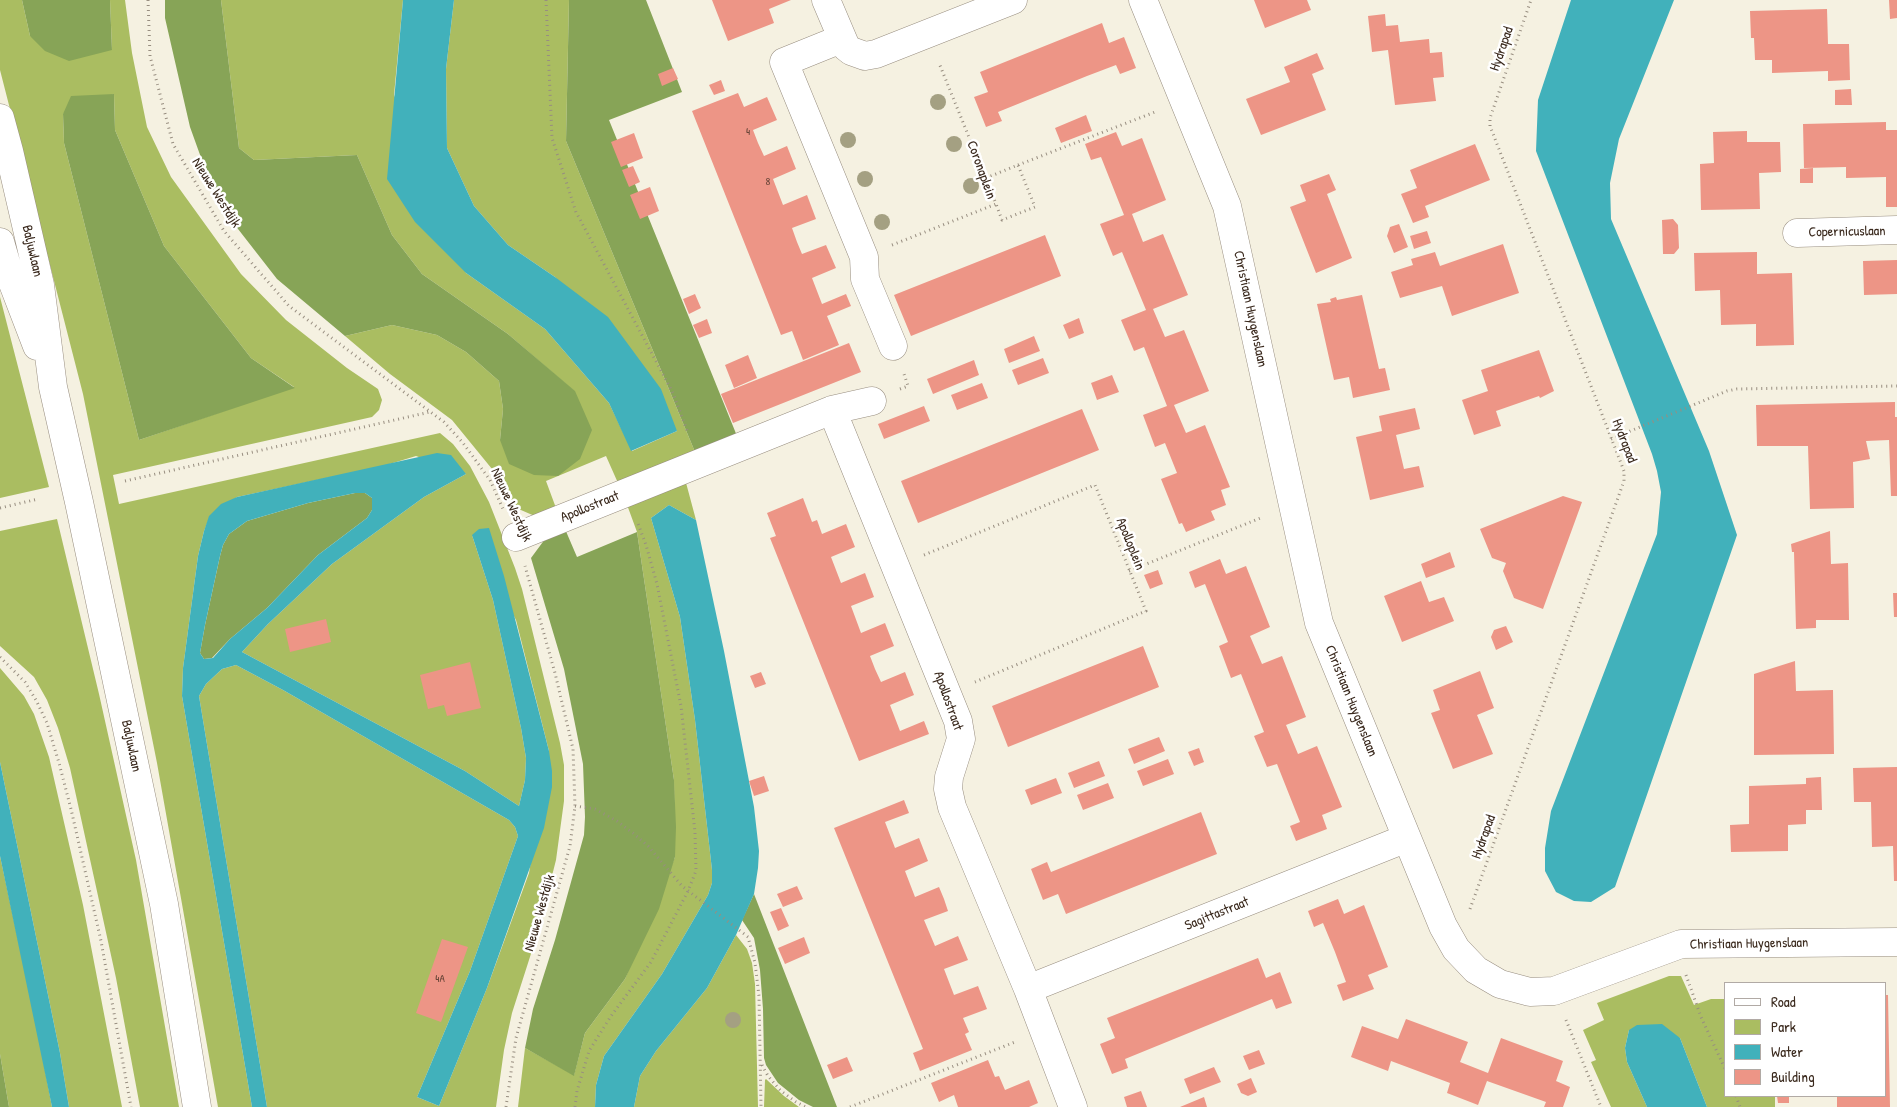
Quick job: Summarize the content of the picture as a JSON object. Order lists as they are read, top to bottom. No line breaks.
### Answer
{"streets":{"street":["Copernicuslaan","Baljuwlaan","Christiaan Huygenslaan","Apollostraat","Sagittastraat"],"path":["Hydrapad","Coronaplein","Nieuwe Westdijk","Apolloplein"]},"crossings":[["Hydrapad","Christiaan Huygenslaan"],["Nieuwe Westdijk","Apollostraat"],["Christiaan Huygenslaan","Sagittastraat"],["Apollostraat","Apolloplein"],["Apollostraat","Sagittastraat"]],"house_numbers":["4","8","4A"],"legend":["Road","Park","Water","Building"]}
